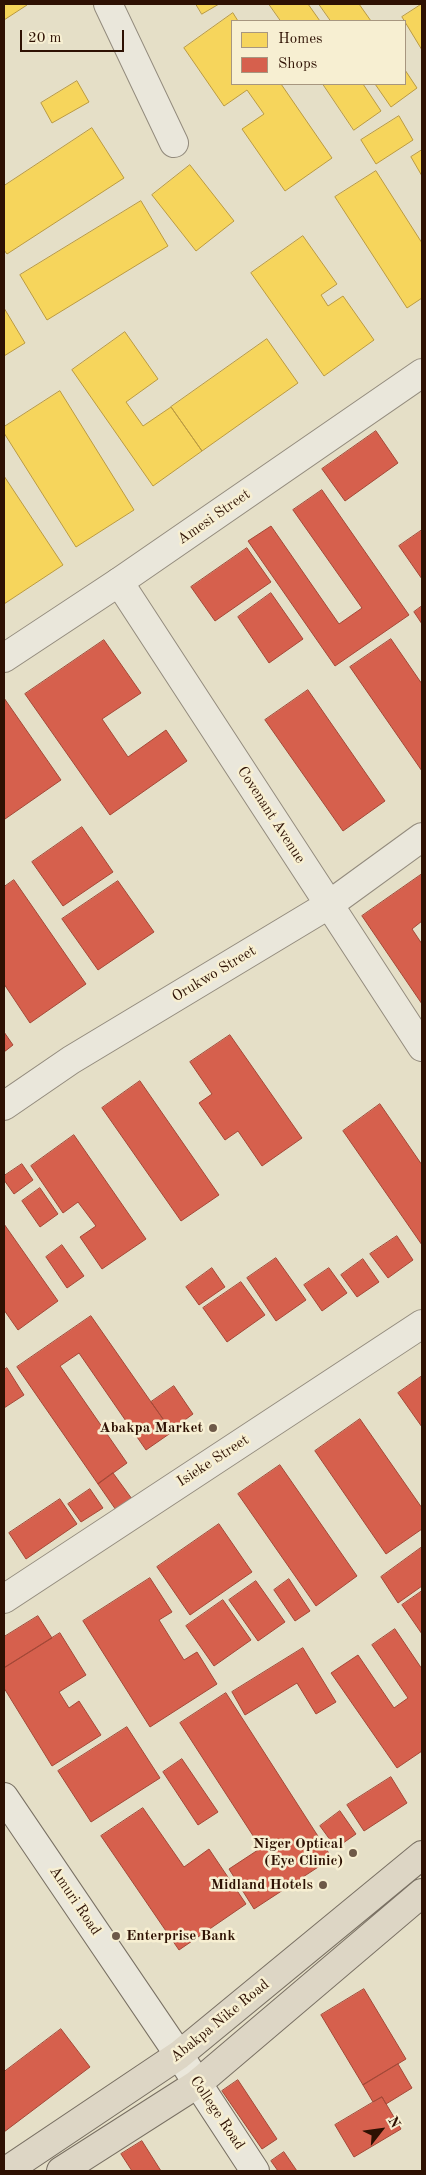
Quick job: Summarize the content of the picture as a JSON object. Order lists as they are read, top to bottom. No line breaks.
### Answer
{"streets":{"main road":["Abakpa Nike Road"],"street":["Amesi Street","Covenant Avenue","Orukwo Street","Isieke Street","Amuri Road","College Road"]},"crossings":[["Amesi Street","Covenant Avenue"],["Covenant Avenue","Orukwo Street"],["Amuri Road","Abakpa Nike Road"],["Amuri Road","College Road"],["Abakpa Nike Road","College Road"]],"places":["Abakpa Market","Niger Optical (Eye Clinic)","Midland Hotels","Enterprise Bank"],"legend":["Homes","Shops"],"scale_bar":"20 m","north":"top right"}
